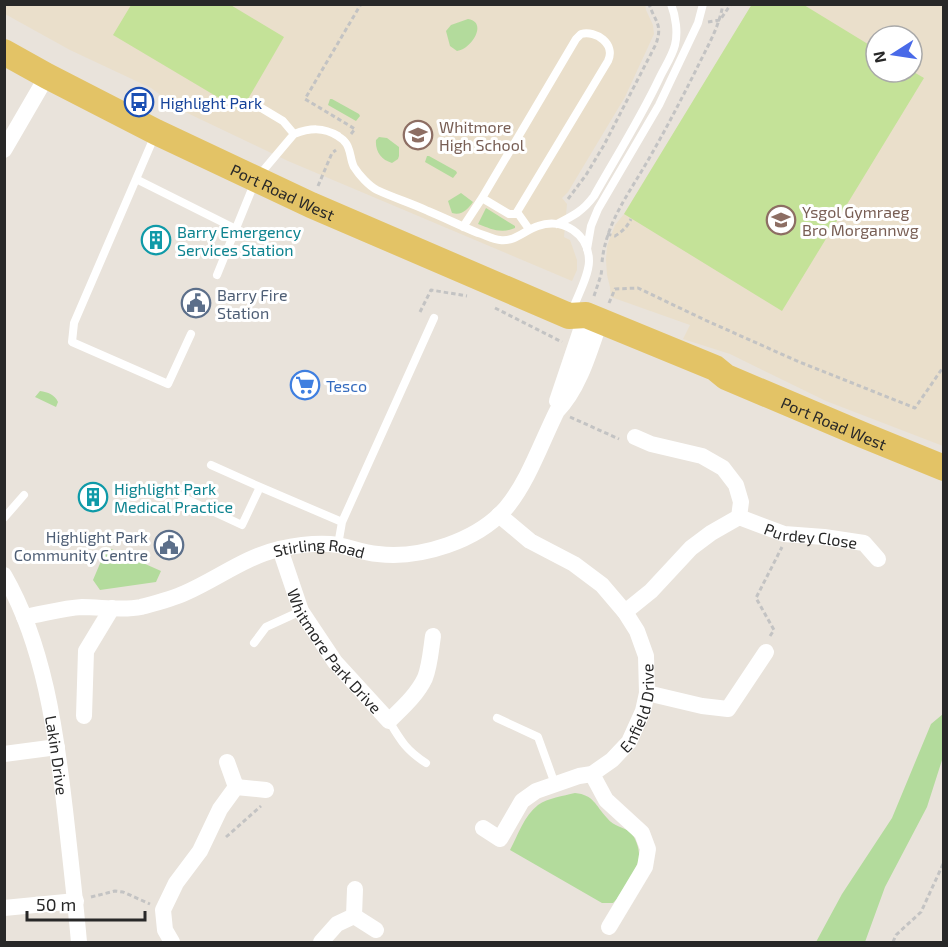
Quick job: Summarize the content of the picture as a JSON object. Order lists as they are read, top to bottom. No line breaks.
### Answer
{"streets":{"main road":["Port Road West"],"street":["Purdey Close","Stirling Road","Whitmore Park Drive","Enfield Drive","Lakin Drive"]},"crossings":[["Port Road West","Stirling Road"],["Stirling Road","Whitmore Park Drive"],["Stirling Road","Enfield Drive"],["Stirling Road","Lakin Drive"]],"places":{"bus stop":["Highlight Park"],"school or university":["Whitmore High School","Ysgol Gymraeg Bro Morgannwg"],"building":["Barry Emergency Services Station","Highlight Park Medical Practice"],"public building":["Barry Fire Station","Highlight Park Community Centre"],"supermarket":["Tesco"]},"scale_bar":"50 m","north":"left"}
